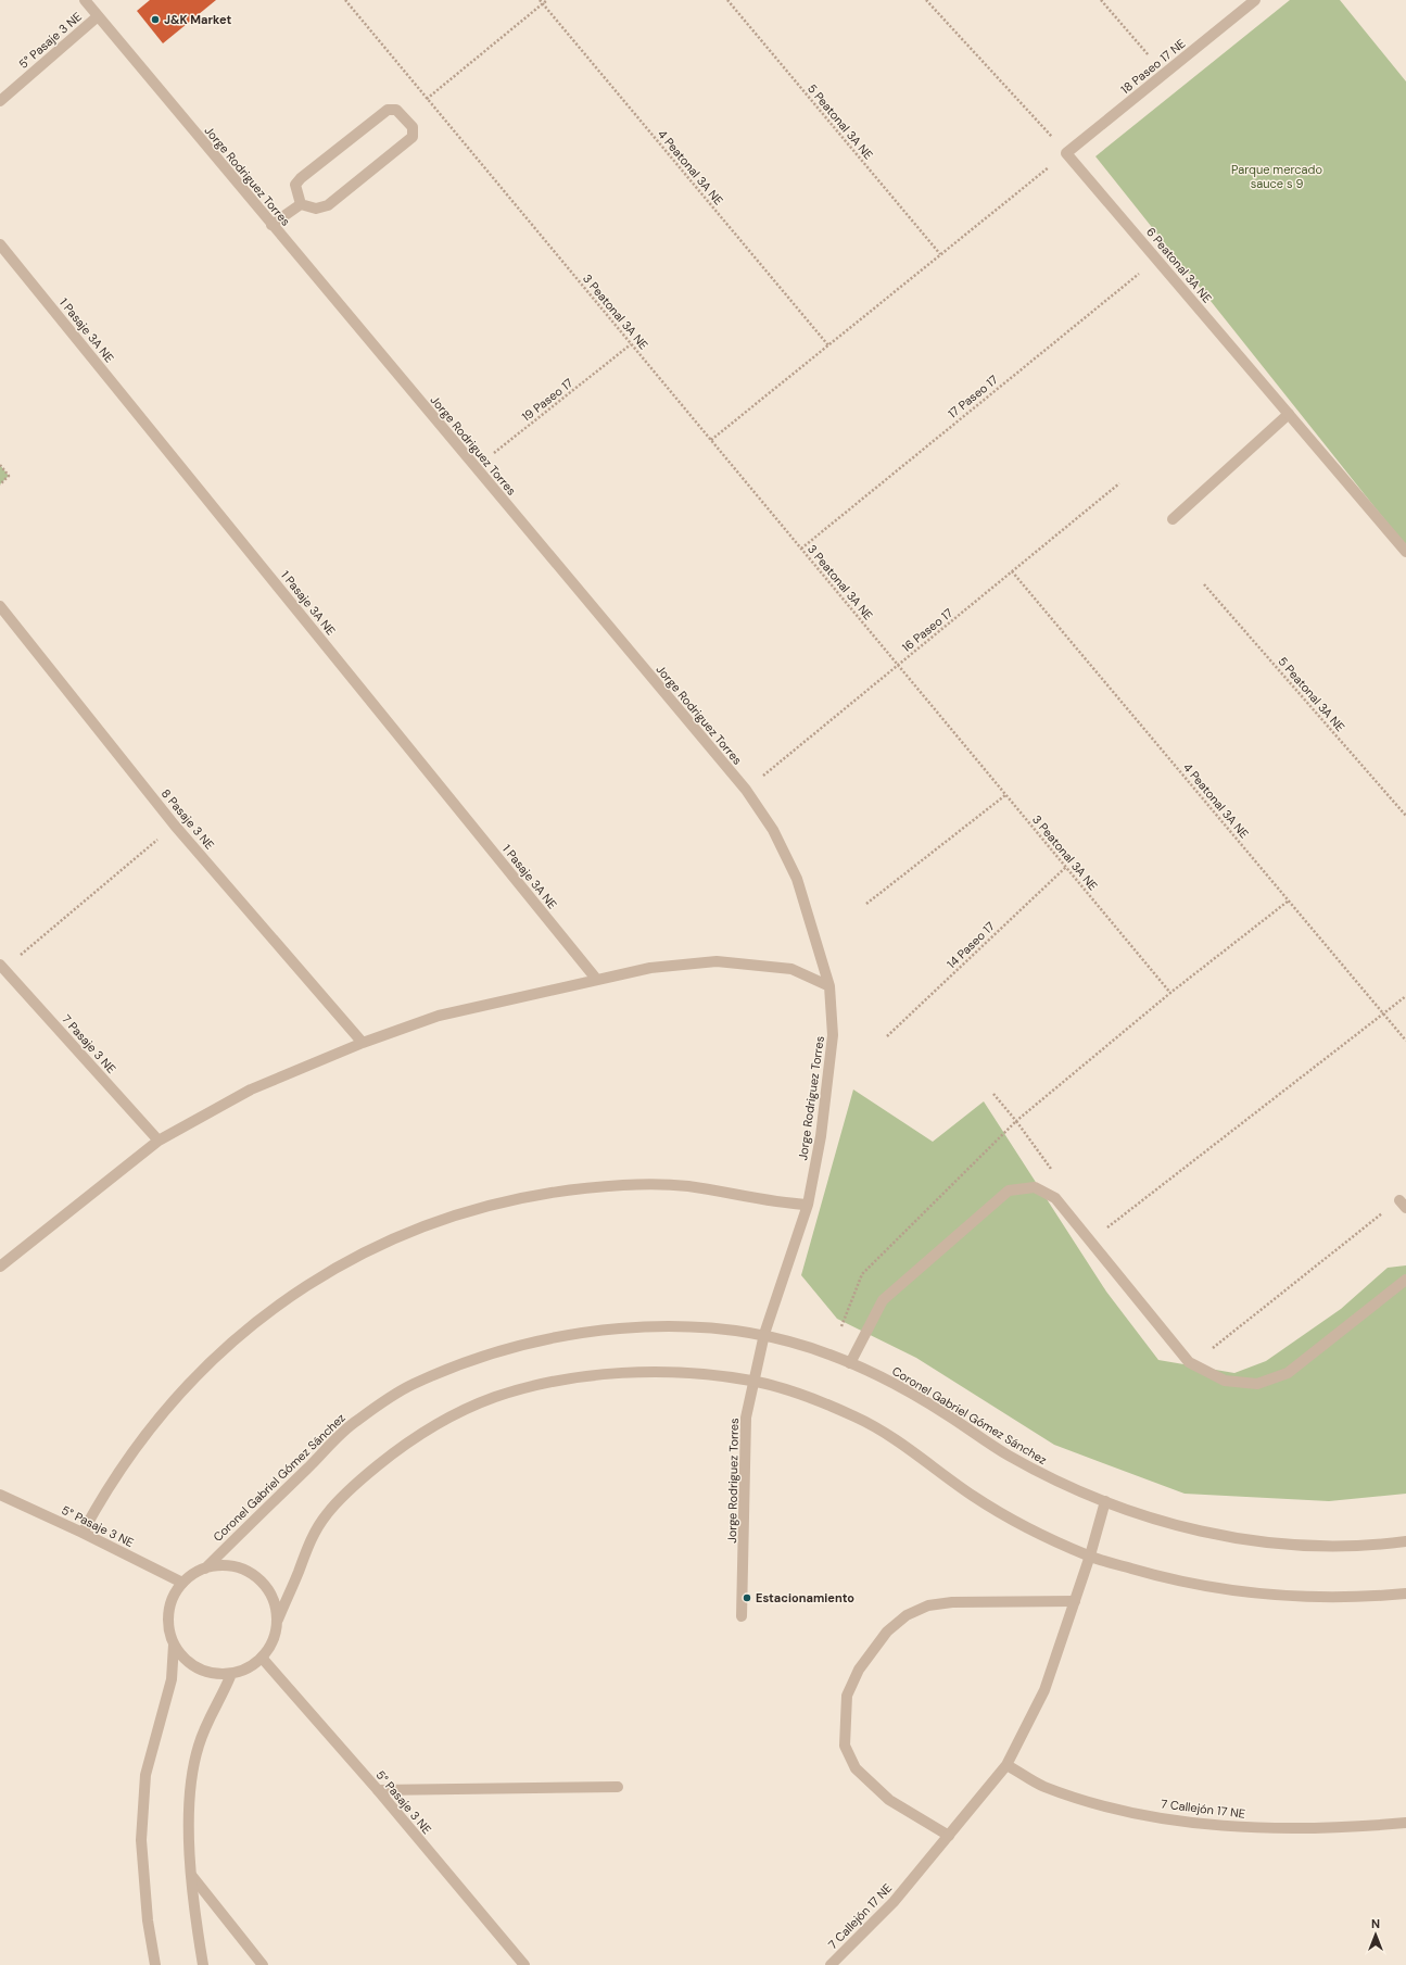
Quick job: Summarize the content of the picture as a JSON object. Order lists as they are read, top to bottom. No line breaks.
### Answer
{"streets":{"street":["5° Pasaje 3 NE","18 Paseo 17 NE","Jorge Rodriguez Torres","6 Peatonal 3A NE","1 Pasaje 3A NE","8 Pasaje 3 NE","7 Pasaje 3 NE","Coronel Gabriel Gómez Sánchez","7 Callejón 17 NE"],"path":["5 Peatonal 3A NE","4 Peatonal 3A NE","3 Peatonal 3A NE","17 Paseo 17","19 Paseo 17","16 Paseo 17","14 Paseo 17"]},"crossings":[["5° Pasaje 3 NE","Jorge Rodriguez Torres"],["5° Pasaje 3 NE","Coronel Gabriel Gómez Sánchez"],["18 Paseo 17 NE","6 Peatonal 3A NE"],["4 Peatonal 3A NE","16 Paseo 17"],["Jorge Rodriguez Torres","19 Paseo 17"],["Jorge Rodriguez Torres","16 Paseo 17"],["Jorge Rodriguez Torres","Coronel Gabriel Gómez Sánchez"],["6 Peatonal 3A NE","17 Paseo 17"],["3 Peatonal 3A NE","17 Paseo 17"],["3 Peatonal 3A NE","19 Paseo 17"],["3 Peatonal 3A NE","16 Paseo 17"],["3 Peatonal 3A NE","14 Paseo 17"],["Coronel Gabriel Gómez Sánchez","7 Callejón 17 NE"]],"parks":["Parque mercado sauce s 9"],"places":["J&K Market","Estacionamiento"],"north":"top"}
